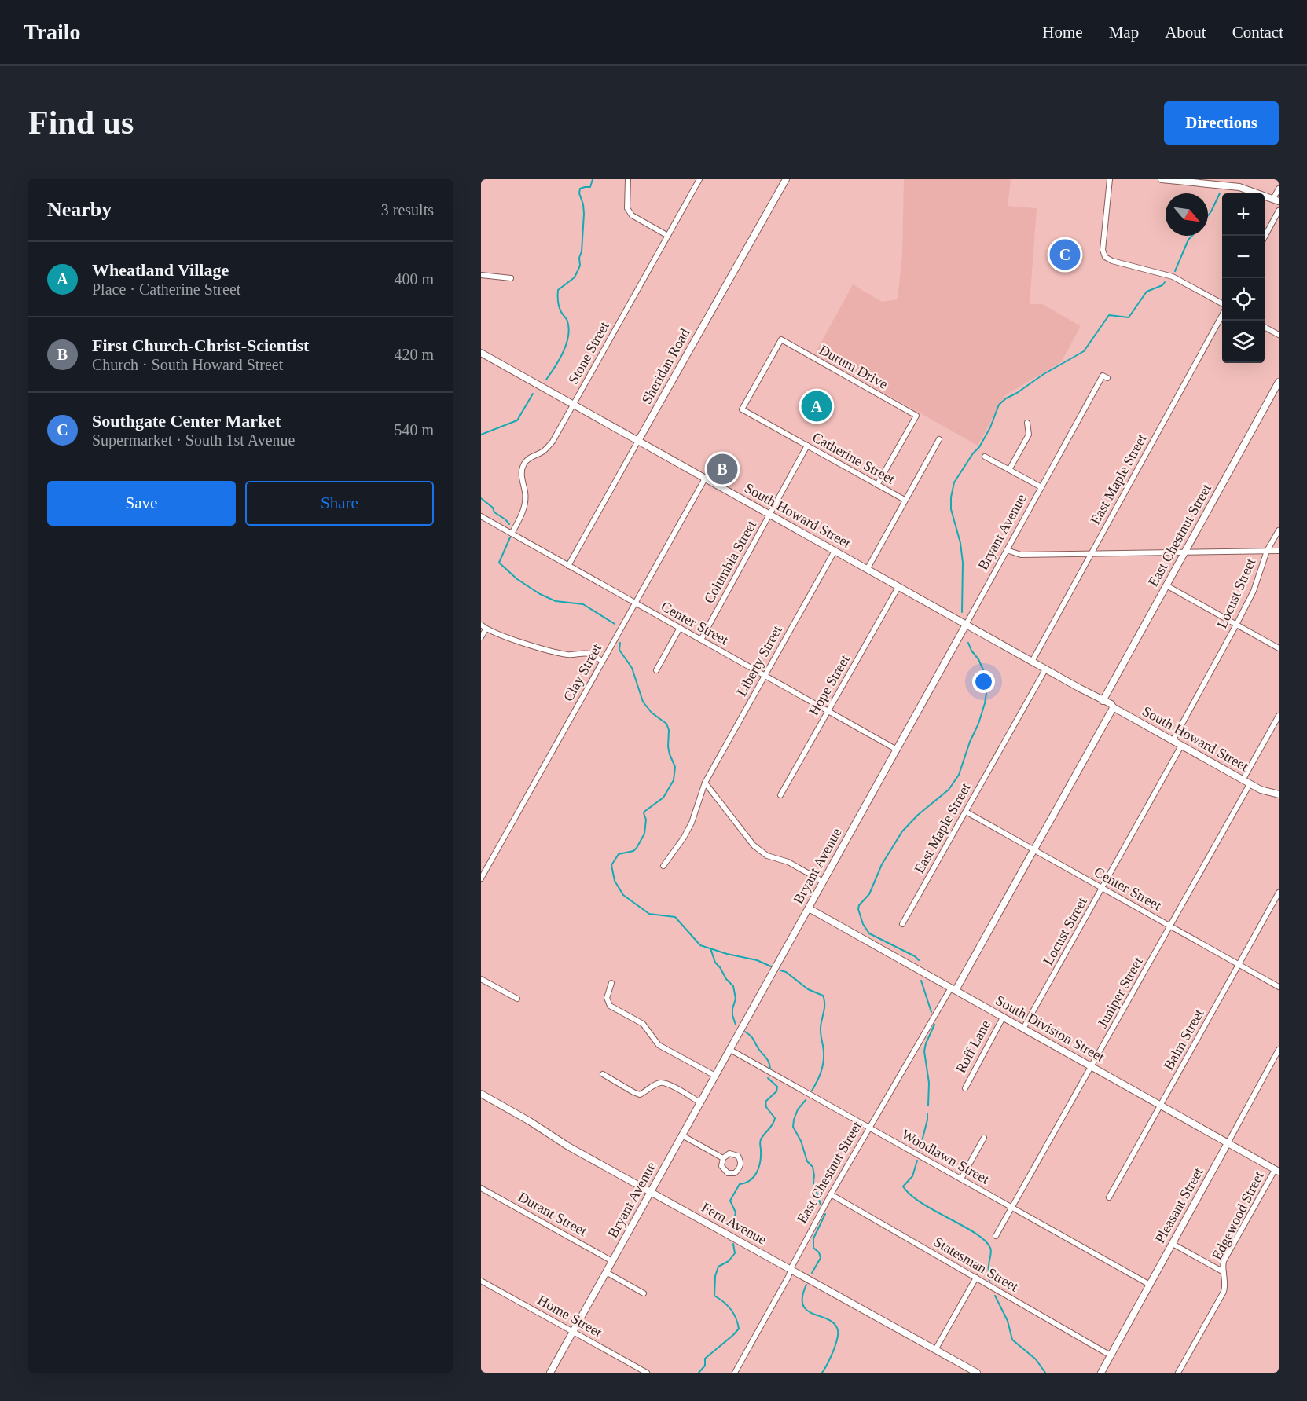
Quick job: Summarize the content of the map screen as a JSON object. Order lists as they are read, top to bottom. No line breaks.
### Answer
{"streets":{"main road":["Sheridan Road","South Howard Street","Bryant Avenue","East Chestnut Street","South Division Street","Pleasant Street","Fern Avenue"],"street":["Stone Street","Durum Drive","Catherine Street","East Maple Street","Columbia Street","Locust Street","Center Street","Liberty Street","Clay Street","Hope Street","Juniper Street","Balm Street","Roff Lane","Woodlawn Street","Durant Street","Edgewood Street","Statesman Street","Home Street"]},"crossings":[["Stone Street","South Howard Street"],["Stone Street","Center Street"],["Sheridan Road","South Howard Street"],["Sheridan Road","Center Street"],["Durum Drive","Catherine Street"],["Catherine Street","Columbia Street"],["East Maple Street","South Howard Street"],["East Maple Street","Center Street"],["South Howard Street","Bryant Avenue"],["South Howard Street","East Chestnut Street"],["South Howard Street","Columbia Street"],["South Howard Street","Locust Street"],["South Howard Street","Liberty Street"],["South Howard Street","Clay Street"],["South Howard Street","Hope Street"],["South Howard Street","Juniper Street"],["Bryant Avenue","Center Street"],["Bryant Avenue","South Division Street"],["Bryant Avenue","Woodlawn Street"],["Bryant Avenue","Durant Street"],["Bryant Avenue","Fern Avenue"],["Bryant Avenue","Home Street"],["East Chestnut Street","Center Street"],["East Chestnut Street","South Division Street"],["East Chestnut Street","Woodlawn Street"],["East Chestnut Street","Fern Avenue"],["East Chestnut Street","Statesman Street"],["Columbia Street","Center Street"],["Locust Street","Center Street"],["Locust Street","South Division Street"],["Center Street","Liberty Street"],["Center Street","Clay Street"],["Center Street","Hope Street"],["Center Street","Juniper Street"],["Center Street","Balm Street"],["Juniper Street","South Division Street"],["Juniper Street","Woodlawn Street"],["South Division Street","Balm Street"],["South Division Street","Roff Lane"],["South Division Street","Pleasant Street"],["South Division Street","Edgewood Street"],["Woodlawn Street","Pleasant Street"],["Pleasant Street","Statesman Street"]],"north":"bottom right","page":{"header":"Trailo","nav":["Home","Map","About","Contact"],"buttons":["Directions",["Save","Share"]],"title":"Find us","heading":["Nearby","3 results"],"map_buttons":["+","−"],"pins":["C","A","B"],"list":[{"mark":"A","name":"Wheatland Village","note":"Place · Catherine Street","value":"400 m"},{"mark":"B","name":"First Church-Christ-Scientist","note":"Church · South Howard Street","value":"420 m"},{"mark":"C","name":"Southgate Center Market","note":"Supermarket · South 1st Avenue","value":"540 m"}]}}
